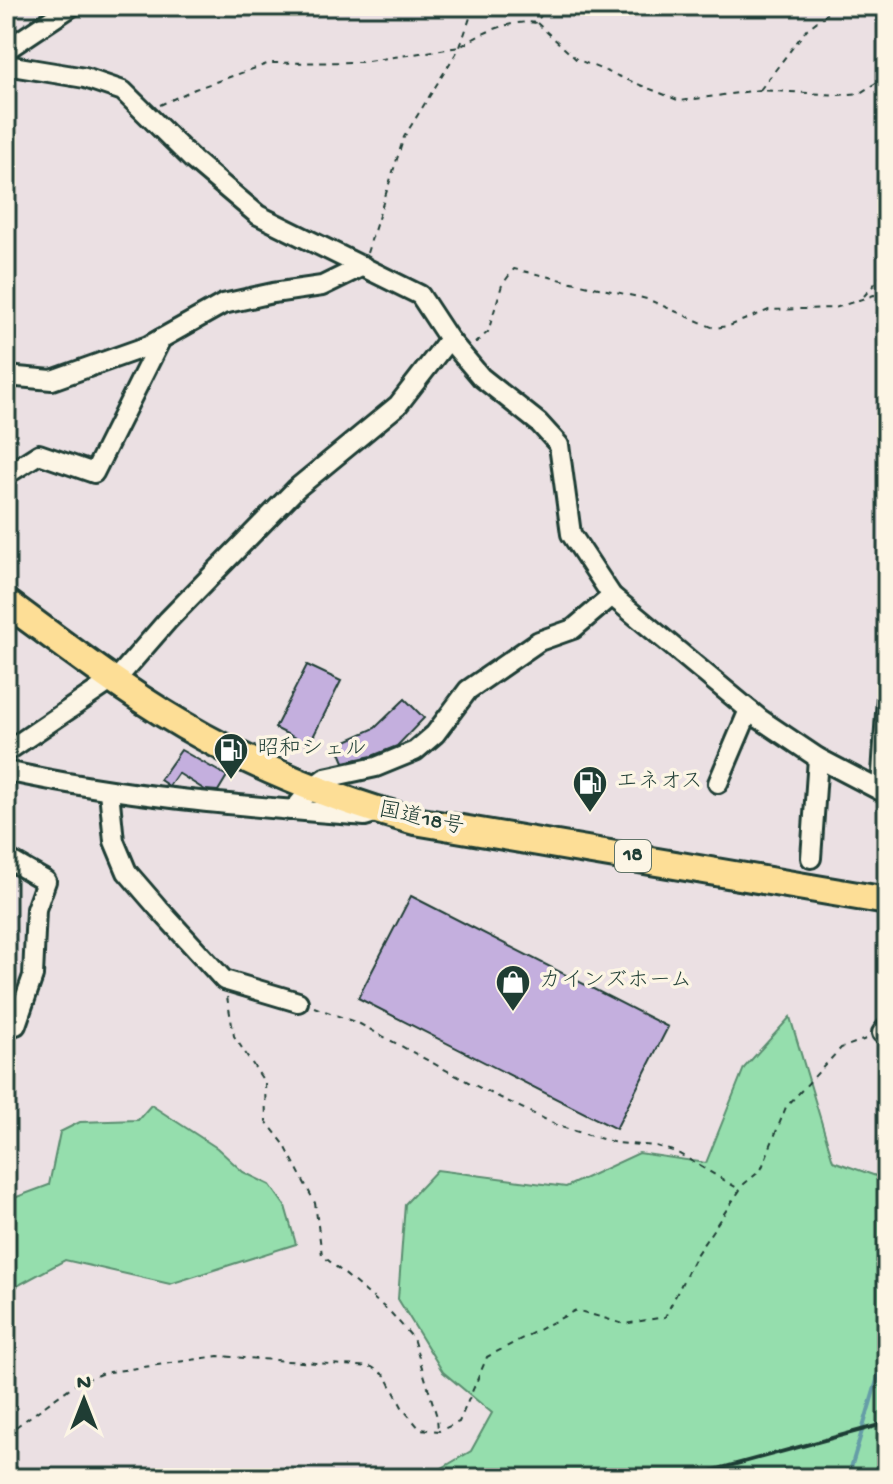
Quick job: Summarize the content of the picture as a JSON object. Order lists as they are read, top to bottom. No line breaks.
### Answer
{"streets":{"highway":["国道18号","18"]},"places":{"fuel station":["昭和シェル","エネオス"],"shop":["カインズホーム"]},"north":"top"}
